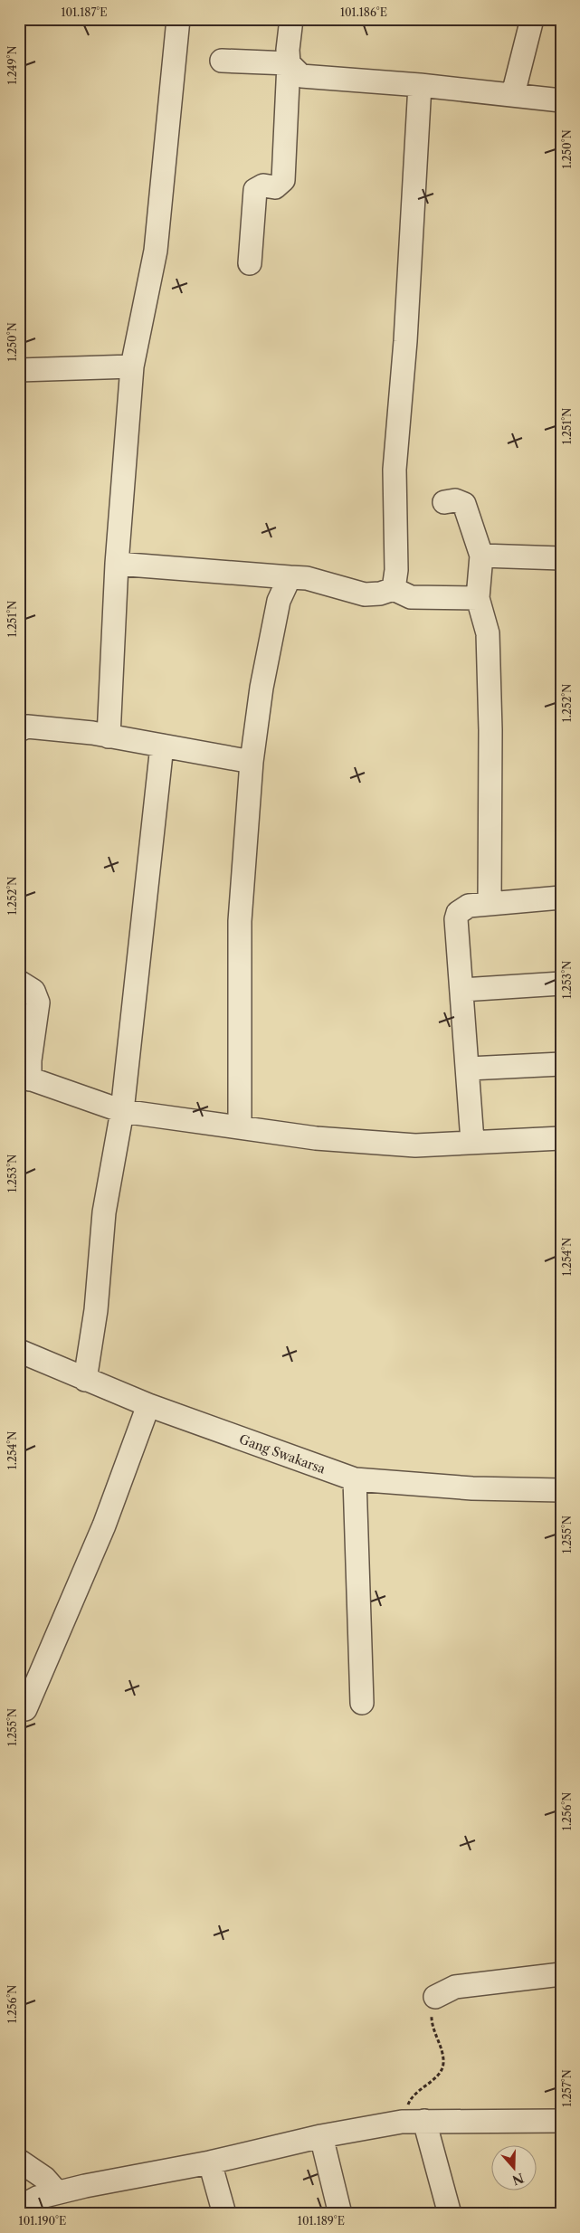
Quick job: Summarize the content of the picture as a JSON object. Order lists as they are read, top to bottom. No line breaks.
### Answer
{"streets":{"street":["Gang Swakarsa"]},"north":"bottom","coordinates":["101.187°E","101.186°E","1.249°N","1.250°N","1.251°N","1.252°N","1.253°N","1.254°N","1.255°N","1.256°N","1.257°N","101.190°E","101.189°E"]}
